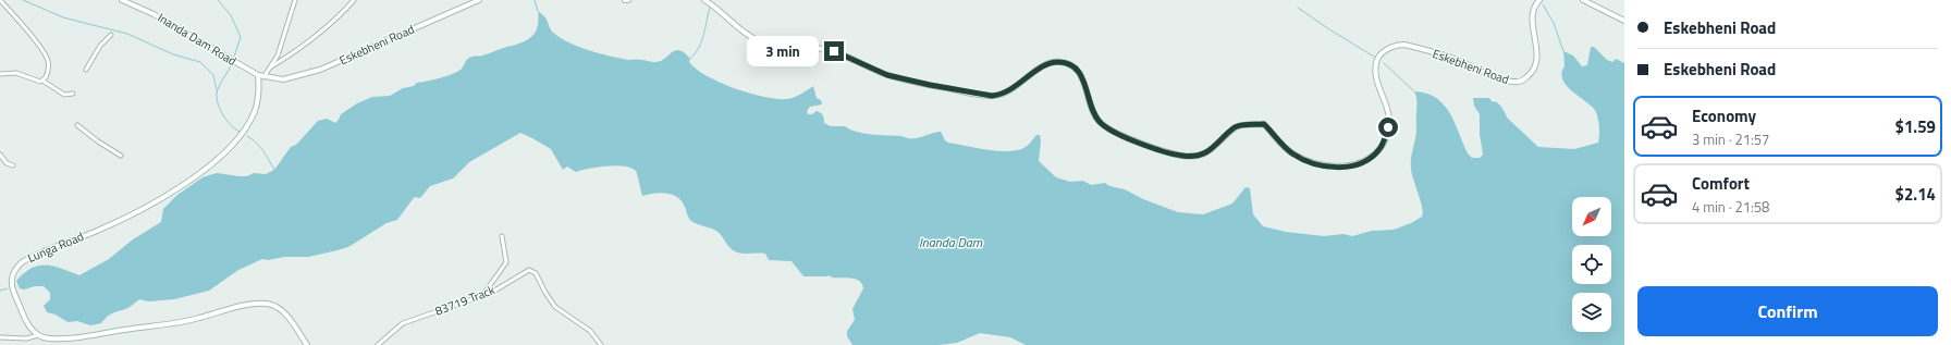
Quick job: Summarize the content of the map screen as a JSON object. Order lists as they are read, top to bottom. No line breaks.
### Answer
{"streets":{"street":["Inanda Dam Road","Eskebheni Road","Lunga Road","83719 Track"]},"crossings":[["Inanda Dam Road","Eskebheni Road"],["Inanda Dam Road","Lunga Road"]],"water":["Inanda Dam"],"north":"bottom left","page":{"banner":["Eskebheni Road","Eskebheni Road"],"bubble":"3 min","list":[{"name":"Economy","note":"3 min · 21:57","value":"$1.59"},{"name":"Comfort","note":"4 min · 21:58","value":"$2.14"}],"buttons":"Confirm"}}
